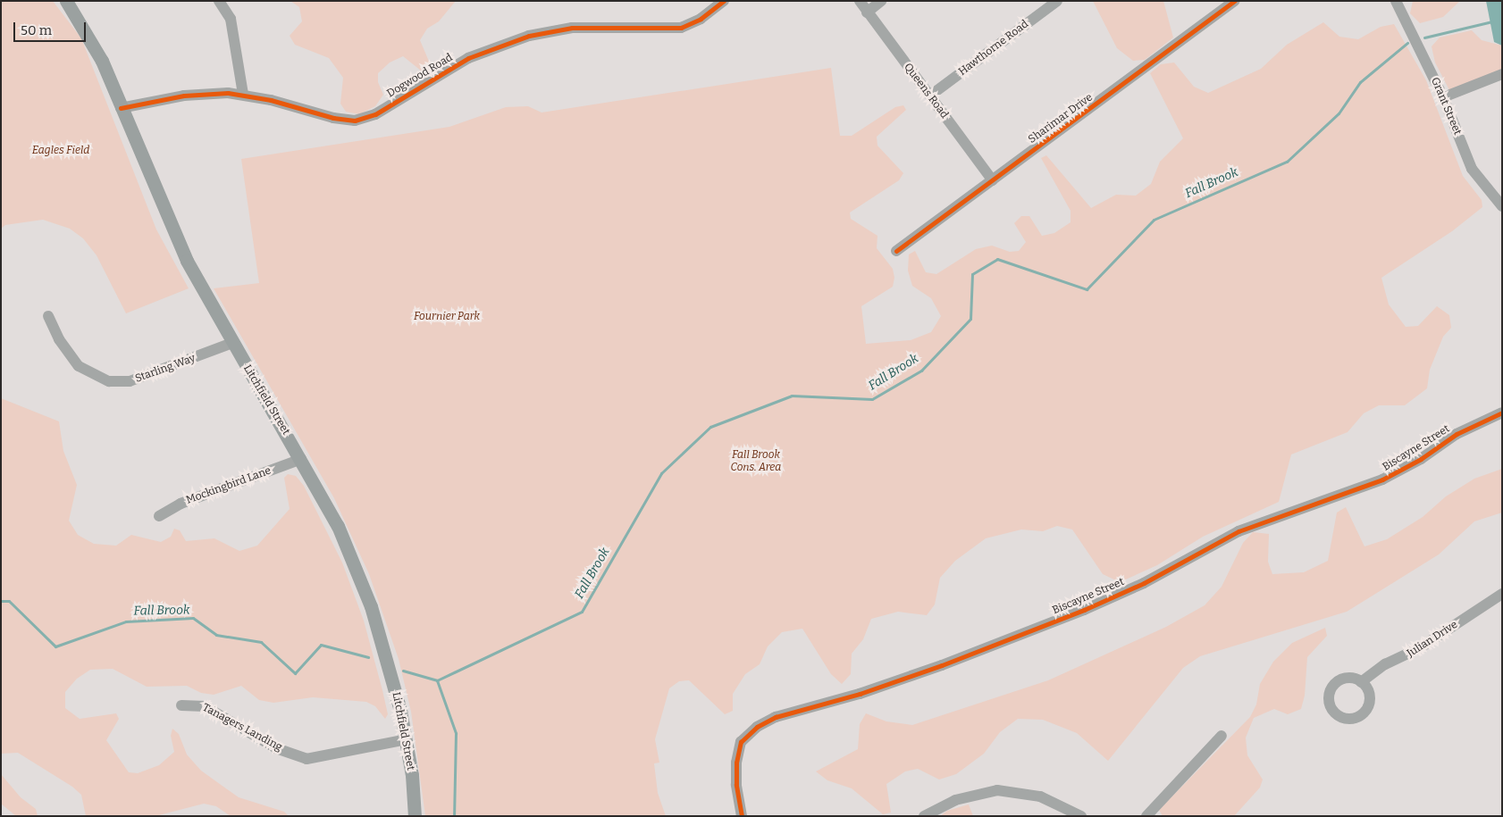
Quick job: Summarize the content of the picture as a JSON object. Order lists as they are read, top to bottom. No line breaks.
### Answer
{"streets":{"main road":["Litchfield Street"],"street":["Hawthorne Road","Dogwood Road","Queens Road","Grant Street","Sharimar Drive","Starling Way","Biscayne Street","Mockingbird Lane","Julian Drive","Tanagers Landing"]},"crossings":[["Hawthorne Road","Queens Road"],["Dogwood Road","Litchfield Street"],["Queens Road","Sharimar Drive"],["Starling Way","Litchfield Street"],["Litchfield Street","Mockingbird Lane"],["Litchfield Street","Tanagers Landing"]],"water":["Fall Brook"],"parks":["Eagles Field","Fournier Park","Fall Brook Cons. Area"],"scale_bar":"50 m"}
